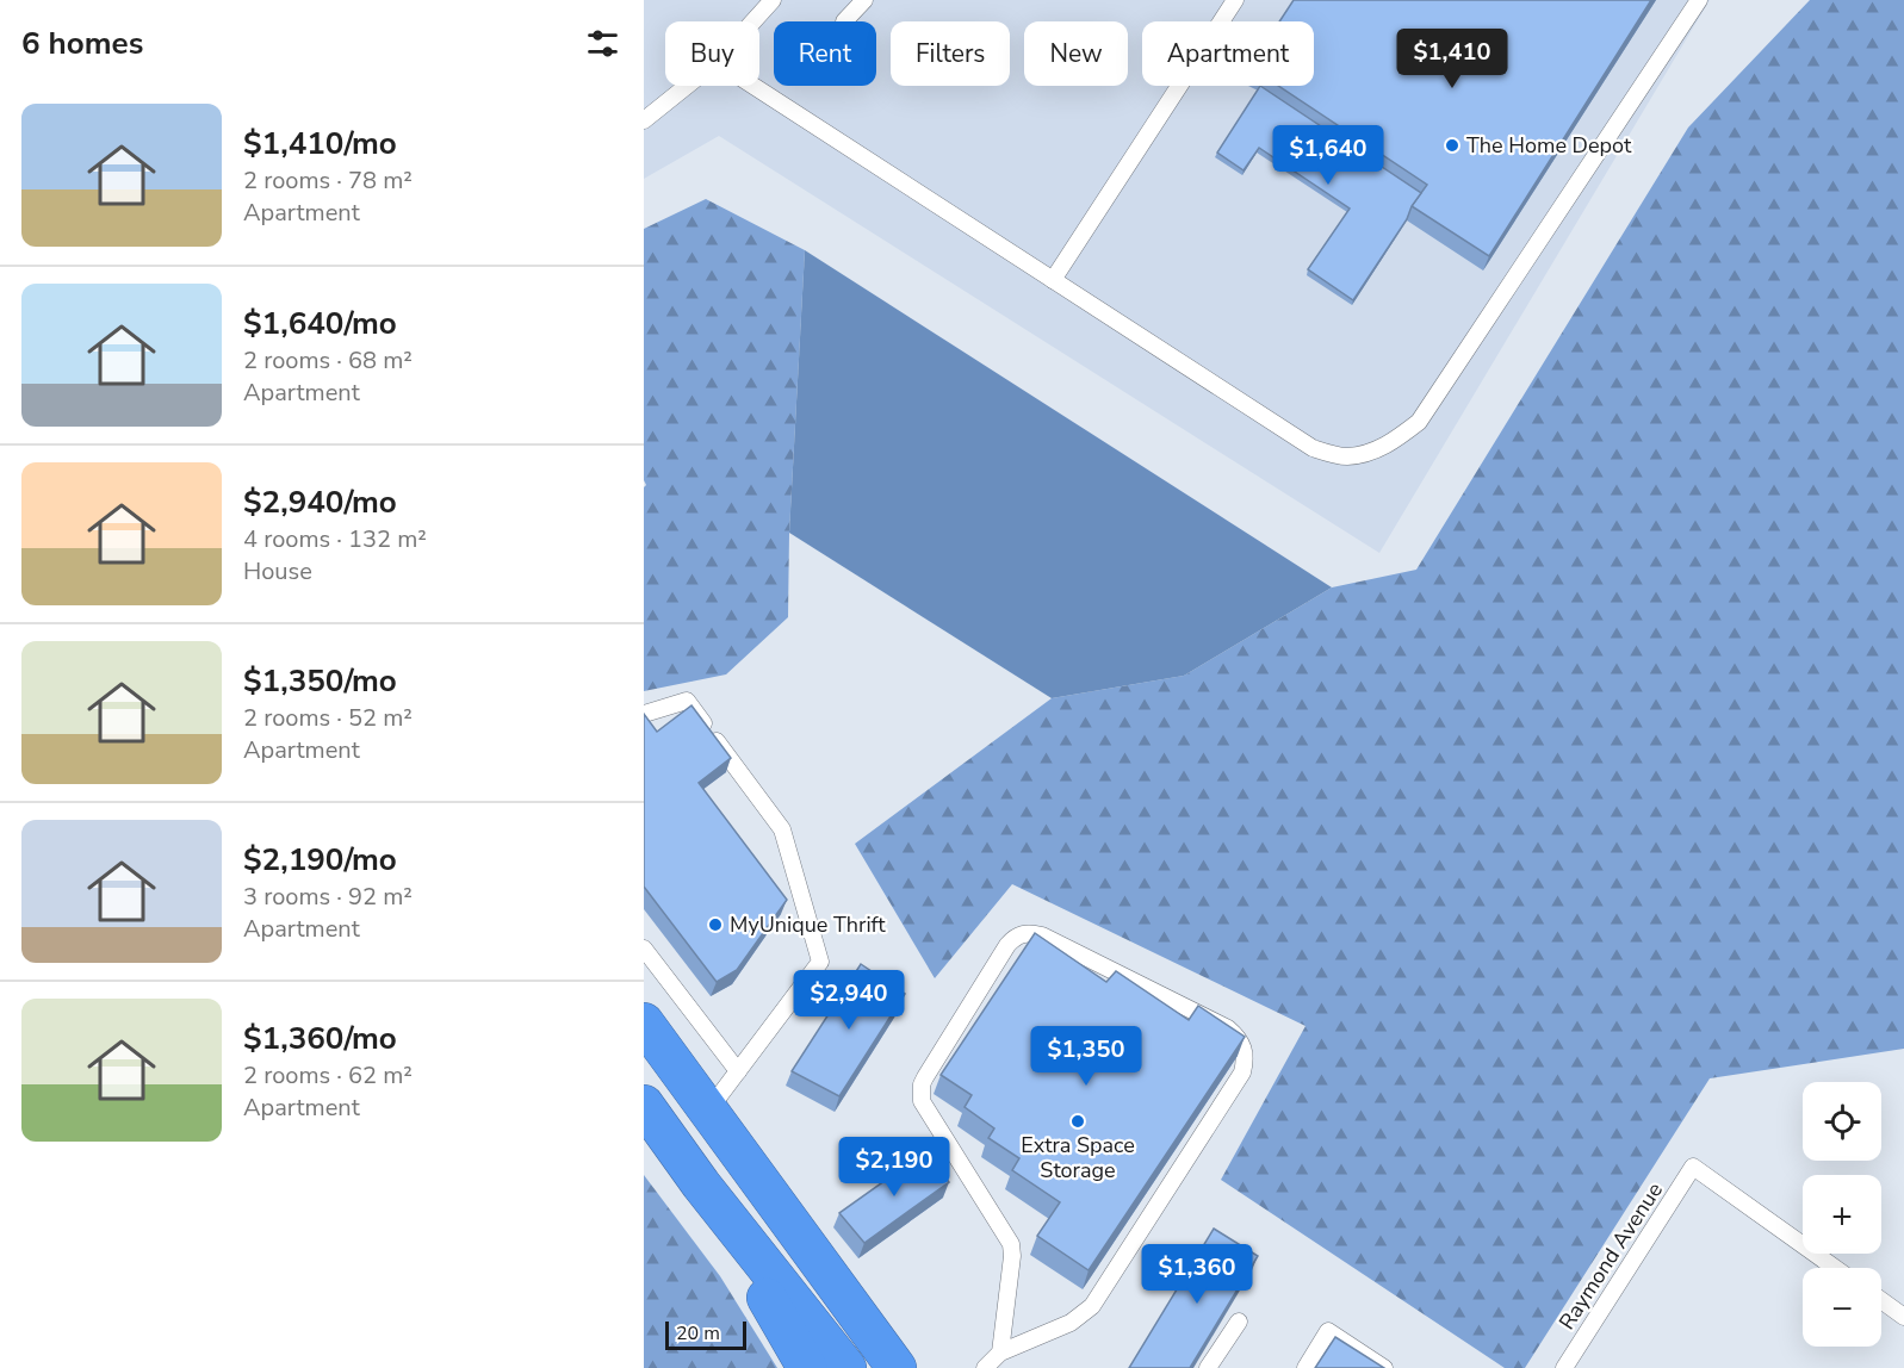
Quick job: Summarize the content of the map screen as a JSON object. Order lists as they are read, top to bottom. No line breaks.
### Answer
{"streets":{"lane":["Raymond Avenue"]},"places":["The Home Depot","MyUnique Thrift","Extra Space Storage"],"scale_bar":"20 m","page":{"heading":"6 homes","chip":["Buy","Rent","Filters","New","Apartment"],"price":["$1,410","$1,640","$2,940","$1,350","$2,190","$1,360"],"list":[{"name":"$1,410/mo","note":"2 rooms · 78 m² · Apartment"},{"name":"$1,640/mo","note":"2 rooms · 68 m² · Apartment"},{"name":"$2,940/mo","note":"4 rooms · 132 m² · House"},{"name":"$1,350/mo","note":"2 rooms · 52 m² · Apartment"},{"name":"$2,190/mo","note":"3 rooms · 92 m² · Apartment"},{"name":"$1,360/mo","note":"2 rooms · 62 m² · Apartment"}],"map_buttons":["+","−"],"scale":"20 m"}}
